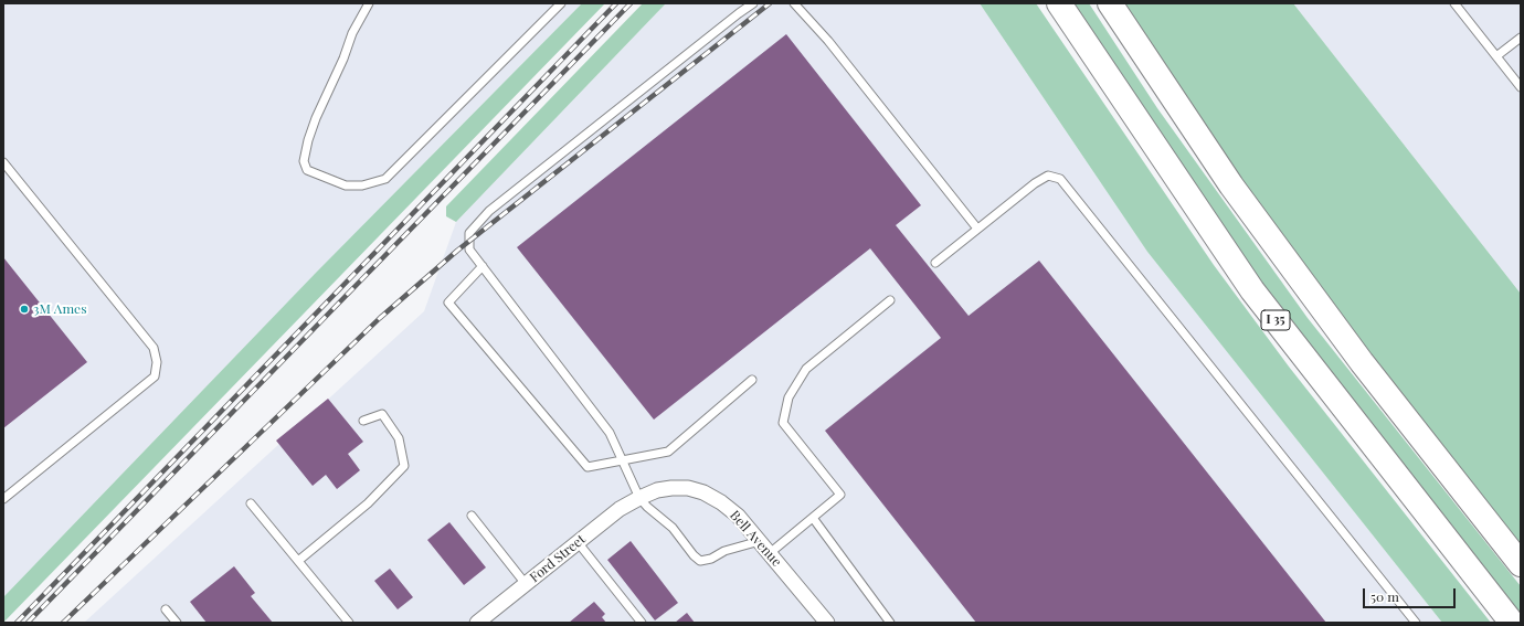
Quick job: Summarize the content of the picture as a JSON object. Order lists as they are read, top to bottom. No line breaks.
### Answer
{"streets":{"highway":["I 35"],"street":["Bell Avenue","Ford Street"]},"crossings":[["Bell Avenue","Ford Street"]],"places":["3M Ames"],"scale_bar":"50 m"}
